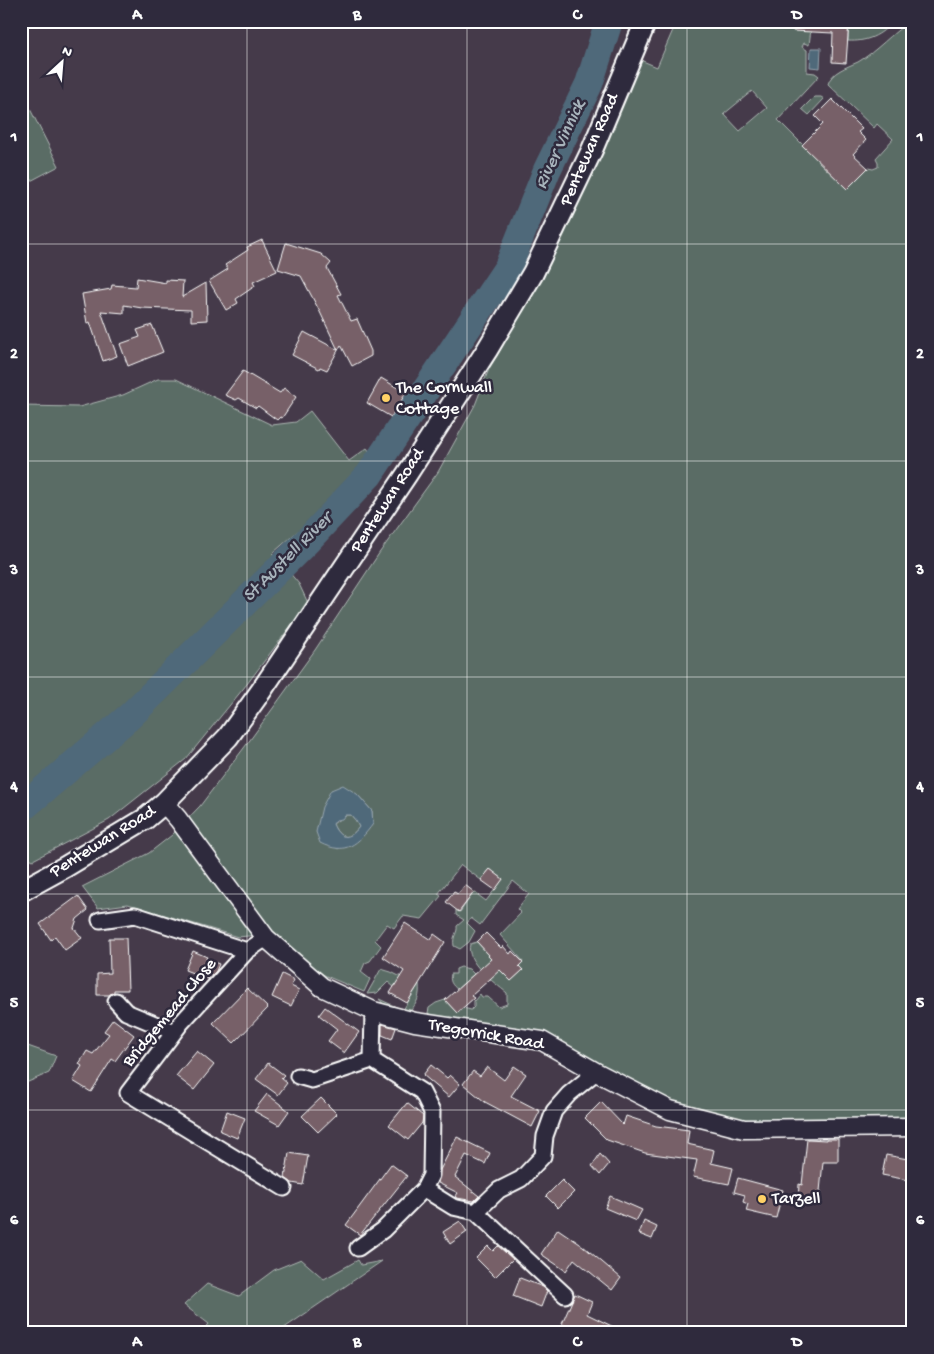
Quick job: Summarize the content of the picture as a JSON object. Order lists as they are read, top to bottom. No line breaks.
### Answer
{"streets":{"main road":["Pentewan Road"],"street":["Bridgemead Close","Tregorrick Road"]},"crossings":[["Pentewan Road","Tregorrick Road"],["Bridgemead Close","Tregorrick Road"]],"water":["River Vinnick","St Austell River"],"places":["The Cornwall Cottage","Tarzell"],"north":"top right","grid":{"columns":["A","B","C","D"],"rows":["1","2","3","4","5","6"]}}
